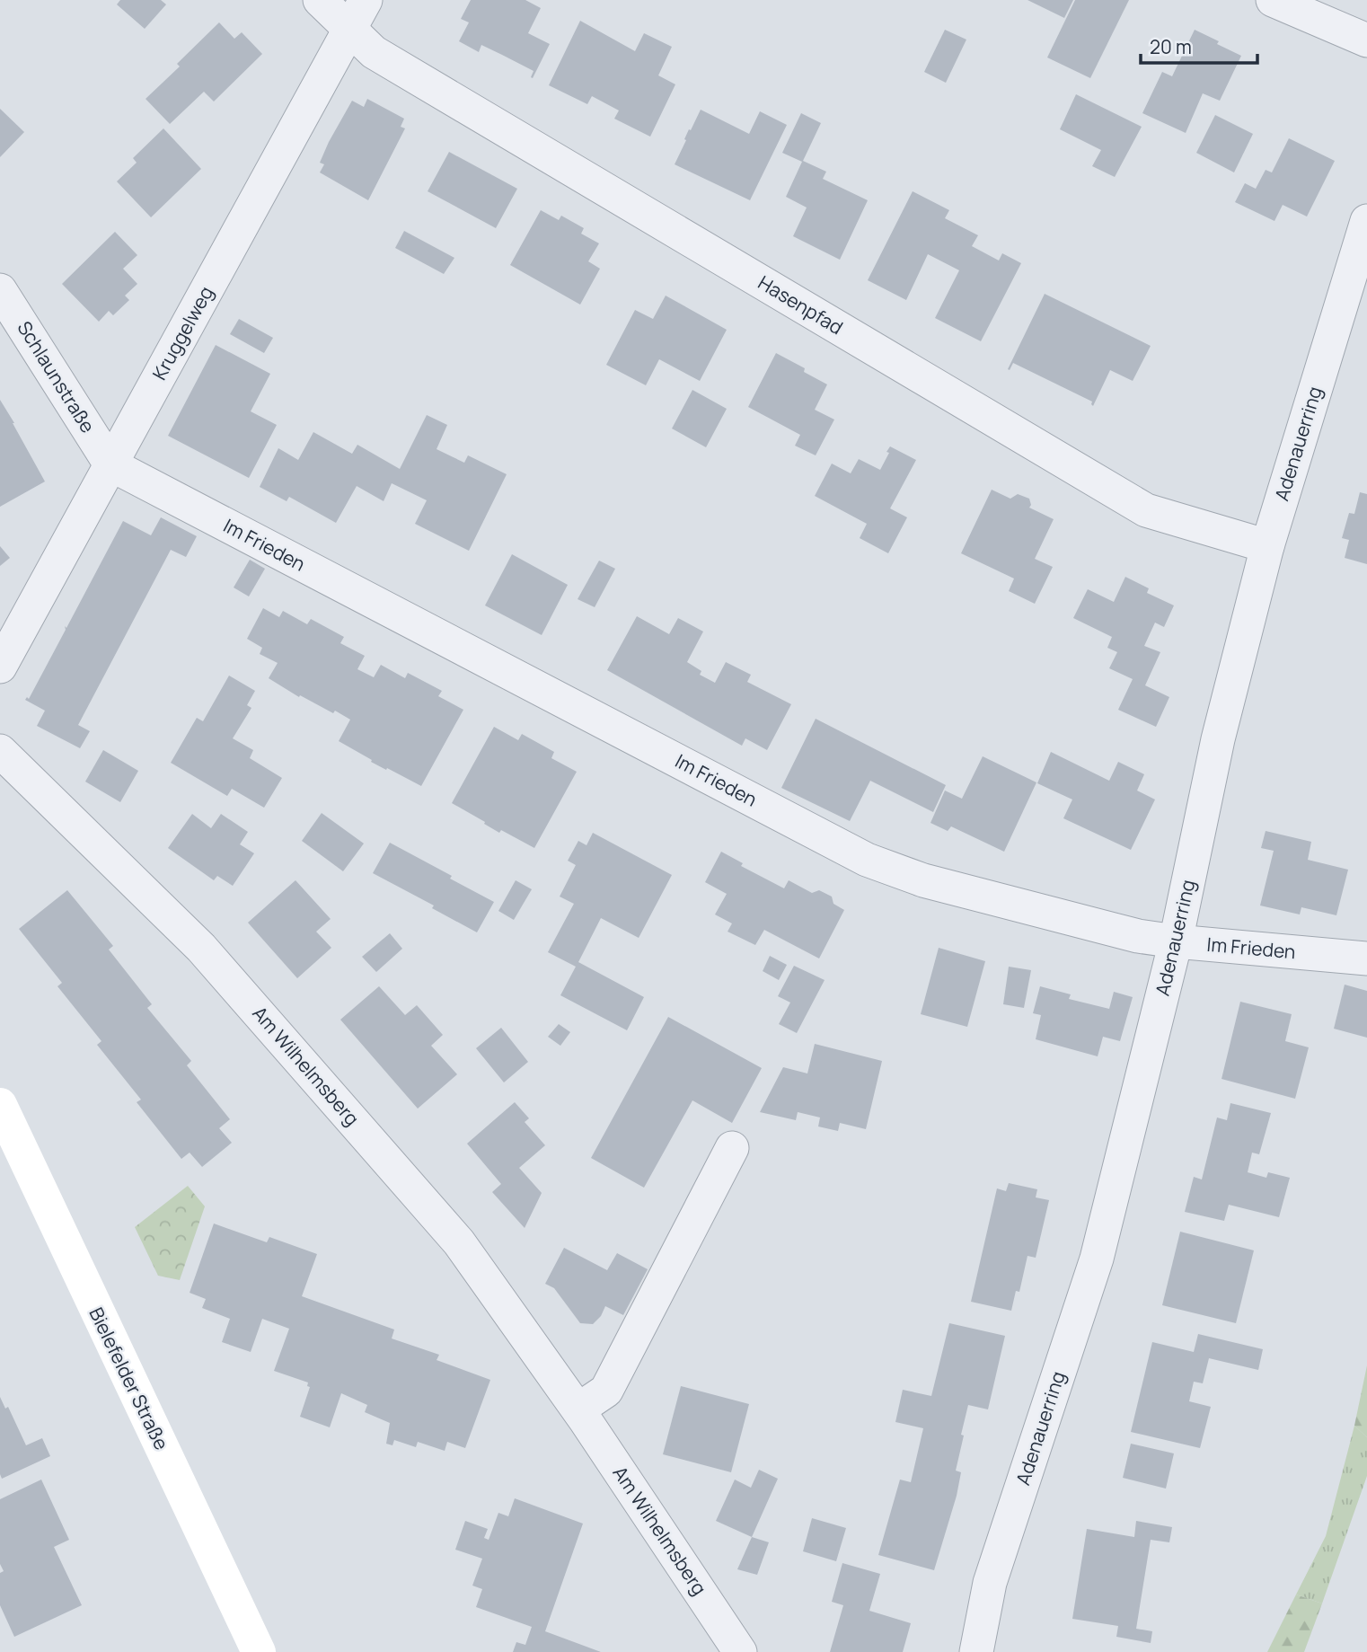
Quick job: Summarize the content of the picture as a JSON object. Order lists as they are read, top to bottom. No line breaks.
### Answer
{"streets":{"main road":["Bielefelder Straße"],"street":["Hasenpfad","Kruggelweg","Schlaunstraße","Adenauerring","Im Frieden","Am Wilhelmsberg"]},"crossings":[["Hasenpfad","Kruggelweg"],["Hasenpfad","Adenauerring"],["Kruggelweg","Schlaunstraße"],["Kruggelweg","Im Frieden"],["Schlaunstraße","Im Frieden"],["Adenauerring","Im Frieden"]],"scale_bar":"20 m"}
